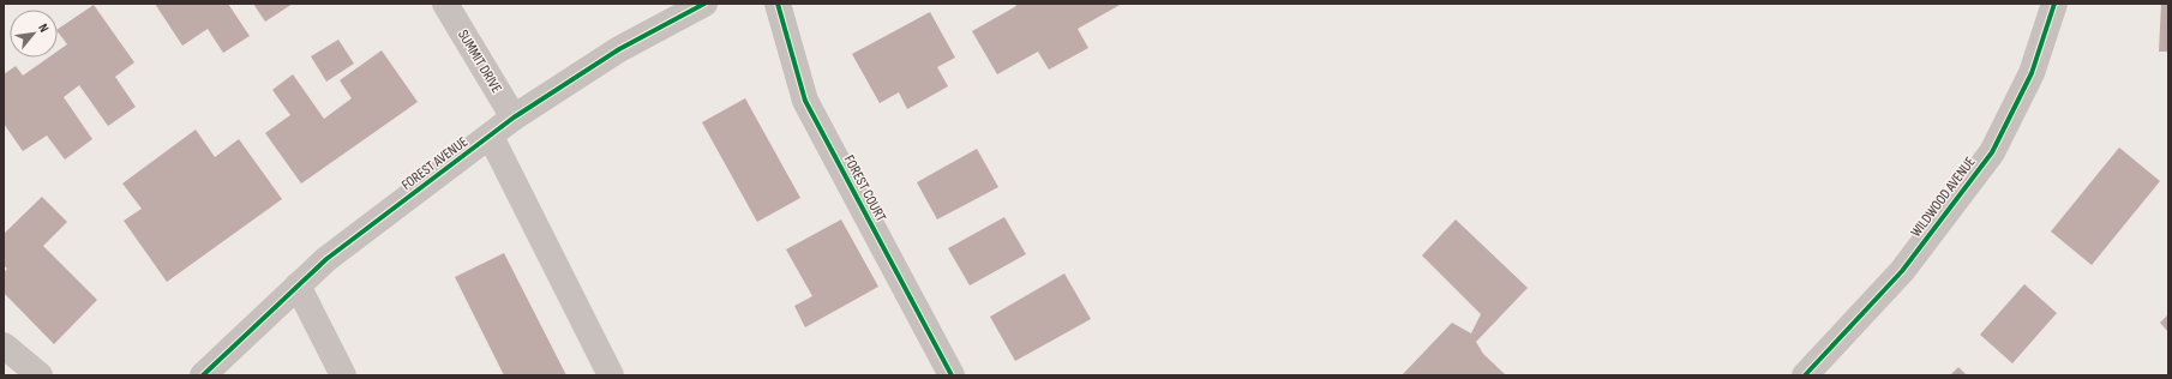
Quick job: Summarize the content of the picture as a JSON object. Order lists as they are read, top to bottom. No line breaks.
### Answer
{"streets":{"street":["SUMMIT DRIVE","FOREST AVENUE","FOREST COURT","WILDWOOD AVENUE"]},"crossings":[["SUMMIT DRIVE","FOREST AVENUE"]],"north":"top right"}
